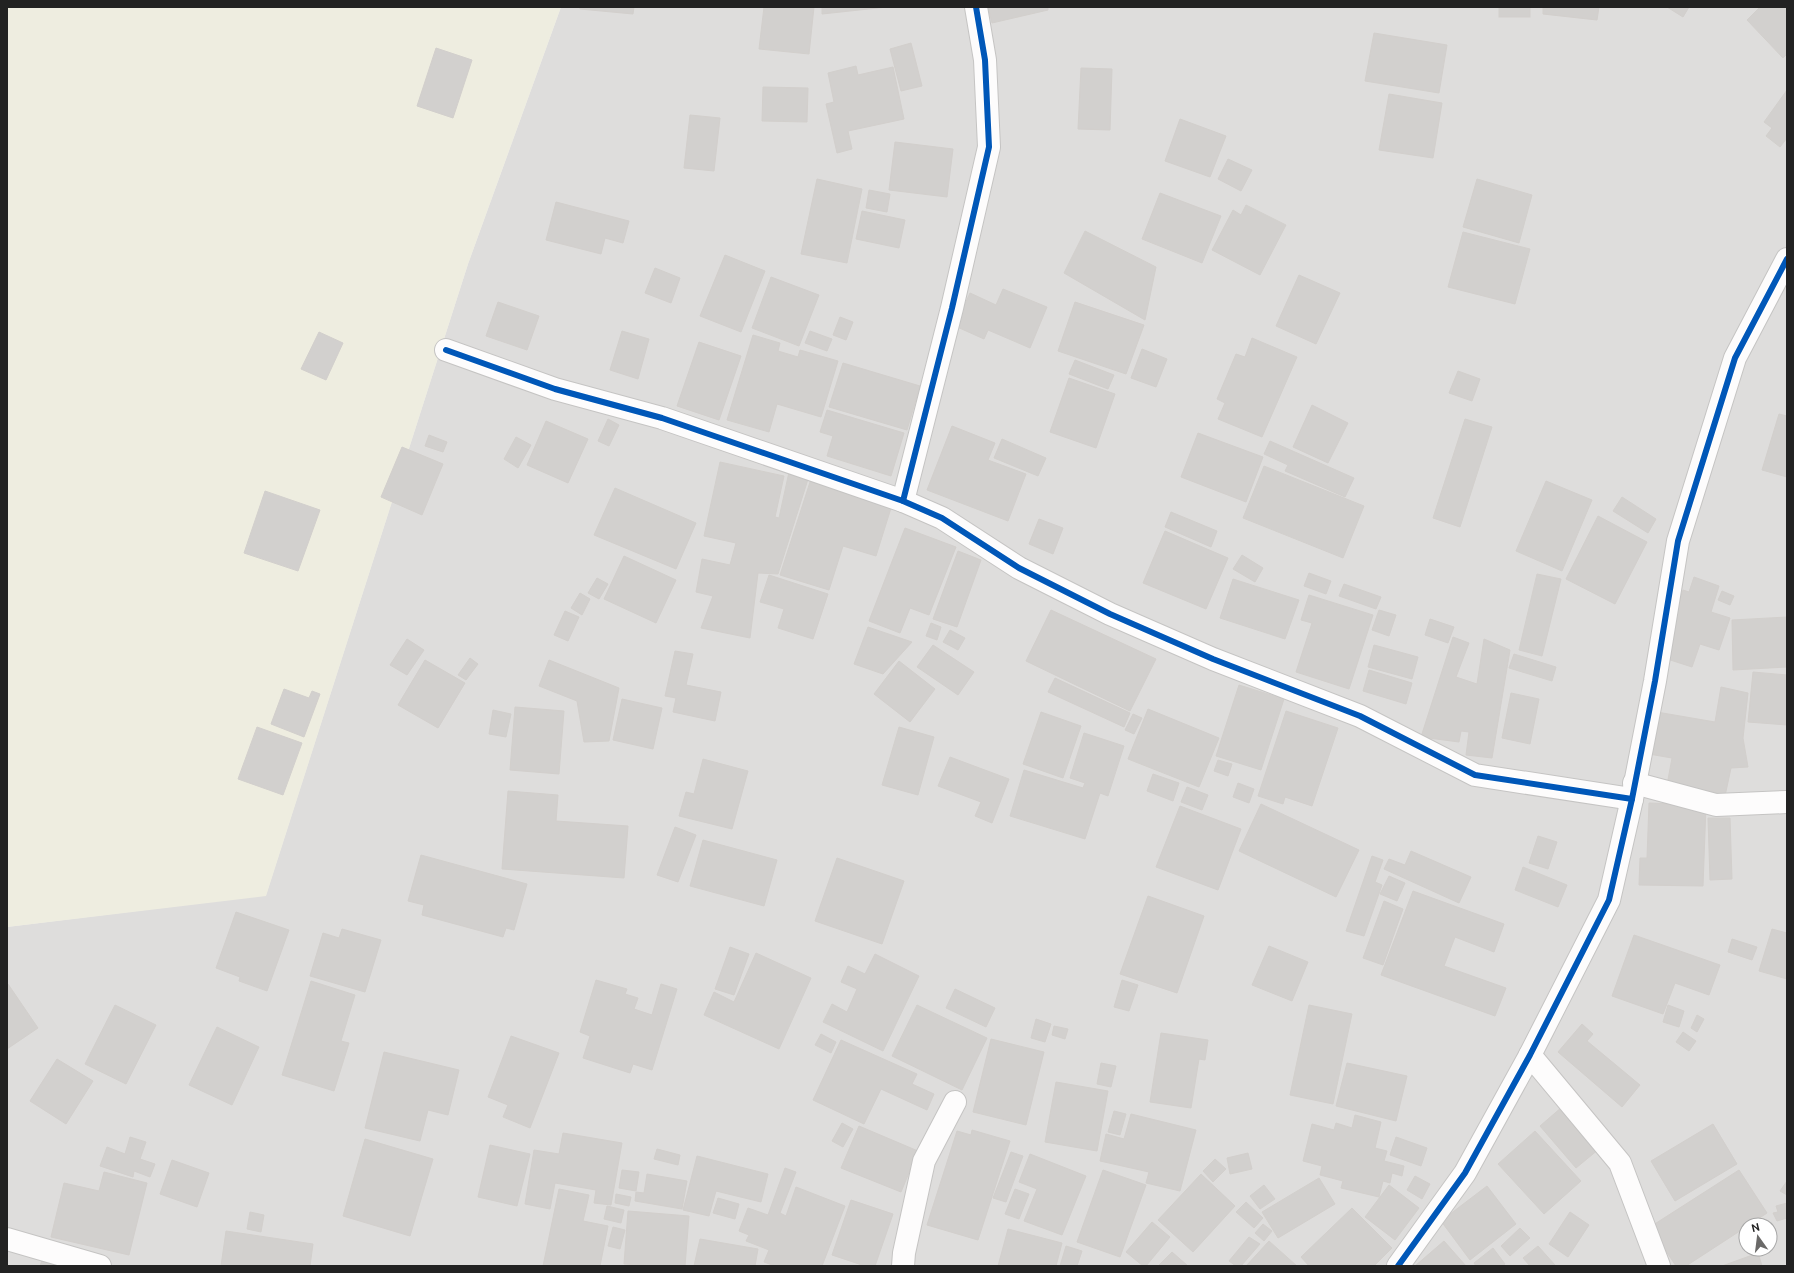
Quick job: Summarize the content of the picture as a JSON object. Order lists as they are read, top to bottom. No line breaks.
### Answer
{"north":"top"}
